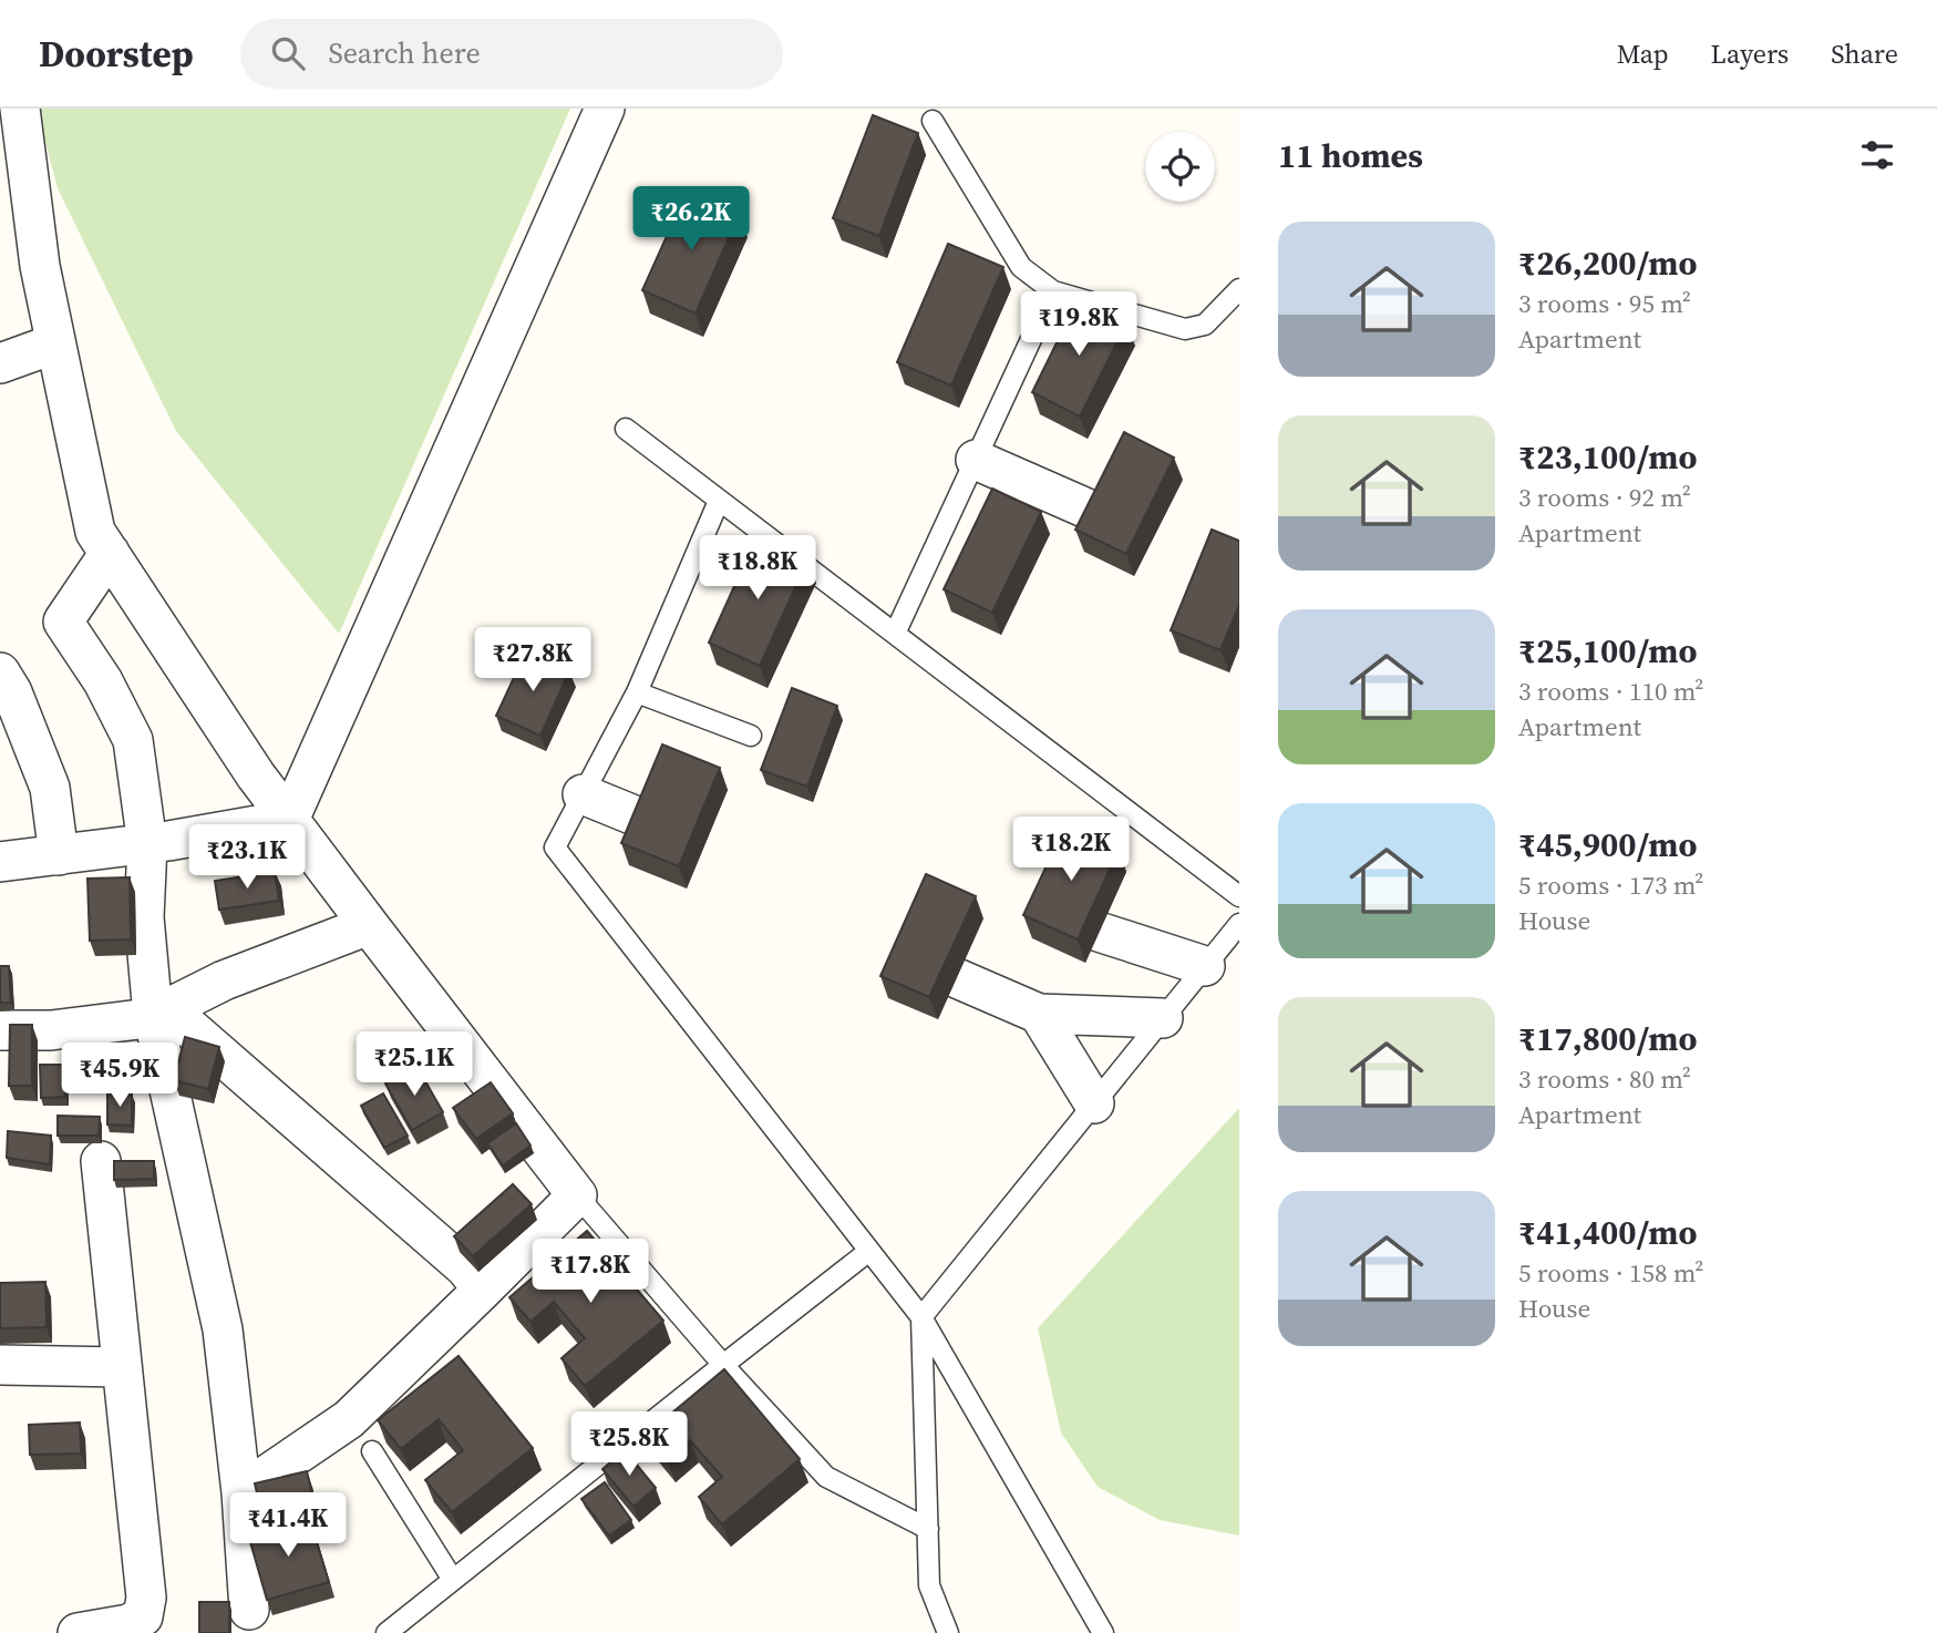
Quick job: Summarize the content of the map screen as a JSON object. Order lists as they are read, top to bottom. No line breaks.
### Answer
{"page":{"header":"Doorstep","search":"Search here","nav":["Map","Layers","Share"],"heading":"11 homes","price":["₹26.2K","₹19.8K","₹18.8K","₹27.8K","₹18.2K","₹23.1K","₹25.1K","₹45.9K","₹17.8K","₹25.8K","₹41.4K"],"list":[{"name":"₹26,200/mo","note":"3 rooms · 95 m² · Apartment"},{"name":"₹23,100/mo","note":"3 rooms · 92 m² · Apartment"},{"name":"₹25,100/mo","note":"3 rooms · 110 m² · Apartment"},{"name":"₹45,900/mo","note":"5 rooms · 173 m² · House"},{"name":"₹17,800/mo","note":"3 rooms · 80 m² · Apartment"},{"name":"₹41,400/mo","note":"5 rooms · 158 m² · House"}]}}
